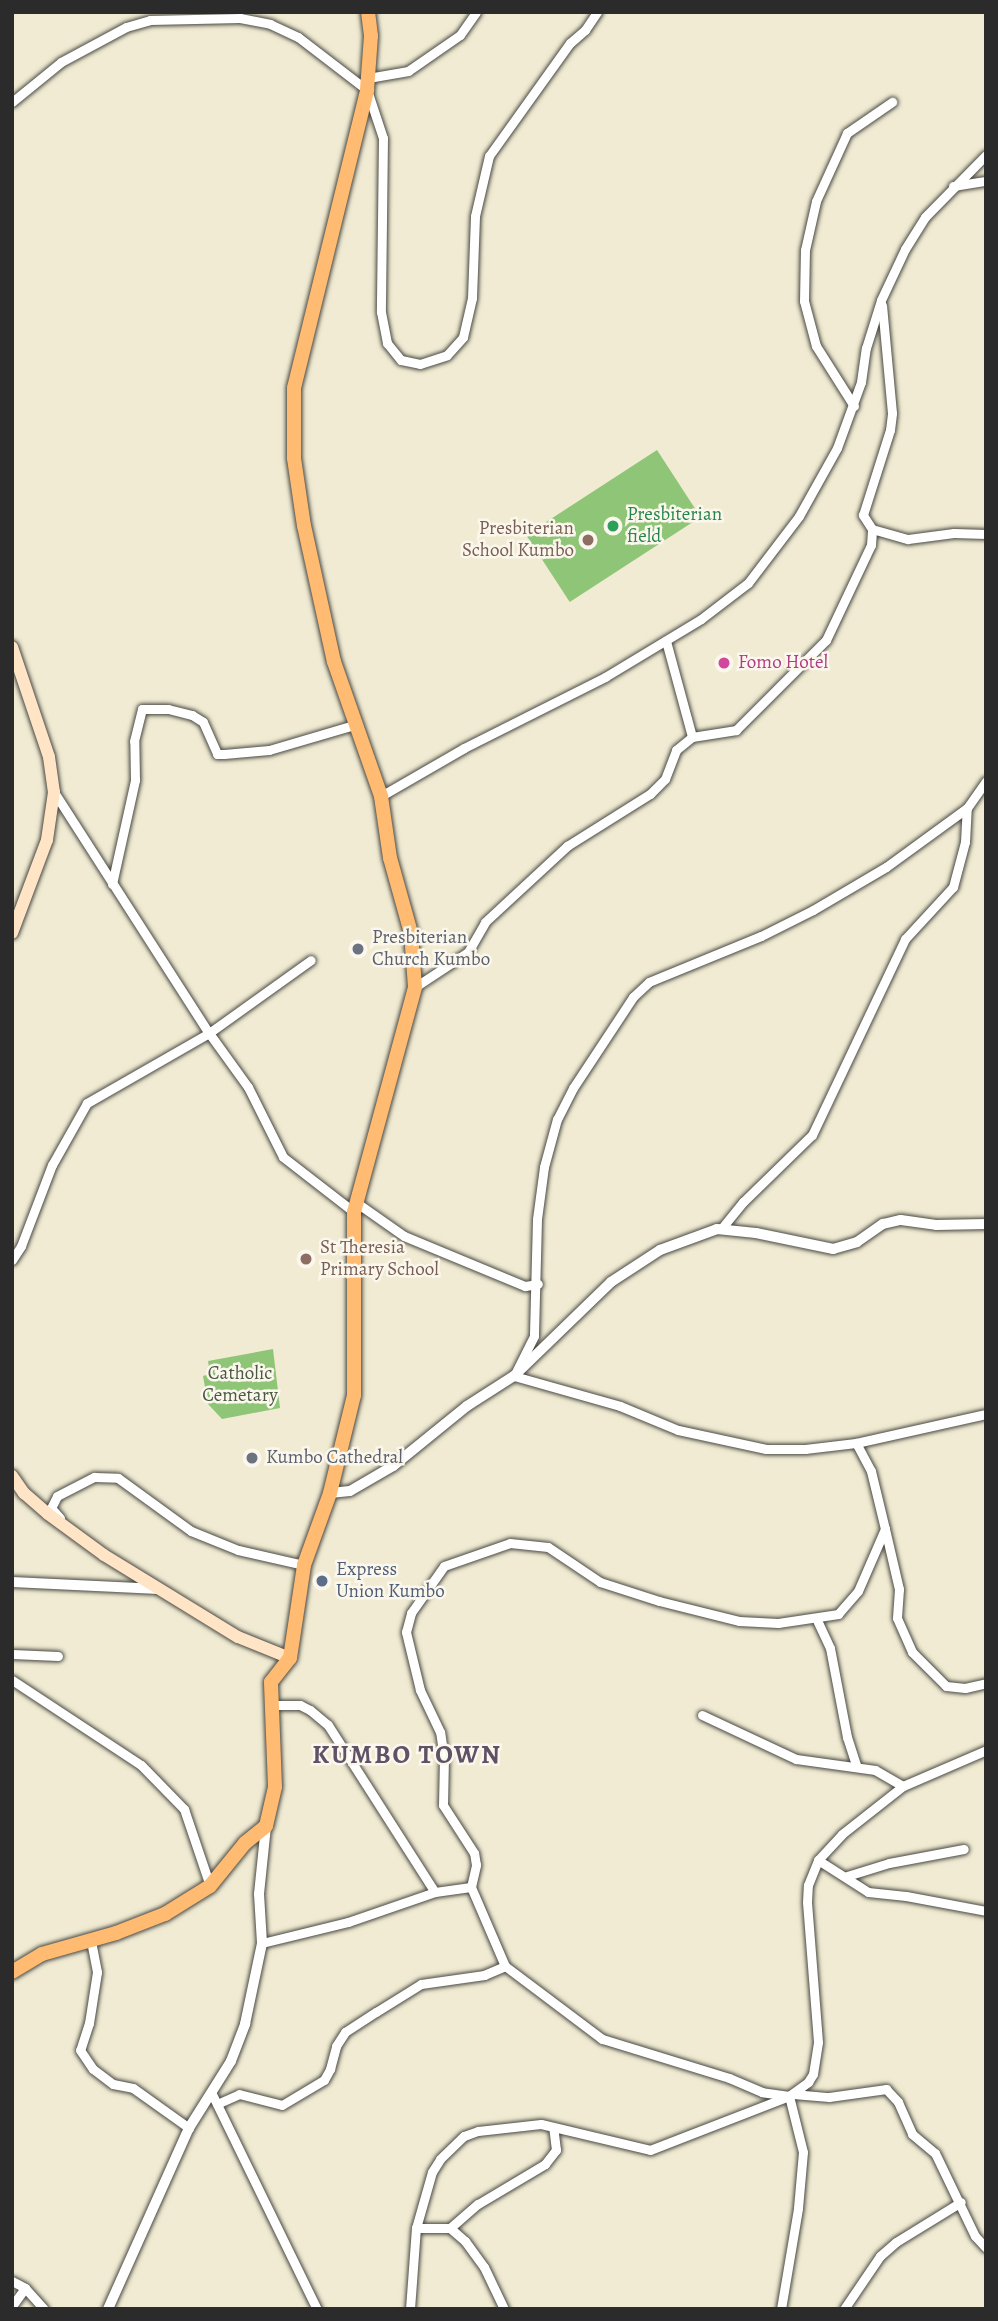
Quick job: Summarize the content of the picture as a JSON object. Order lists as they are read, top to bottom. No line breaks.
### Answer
{"districts":["KUMBO TOWN"],"parks":["Catholic Cemetary"],"places":["Presbiterian field","Presbiterian School Kumbo","Fomo Hotel","Presbiterian Church Kumbo","St Theresia Primary School","Kumbo Cathedral","Express Union Kumbo"]}
